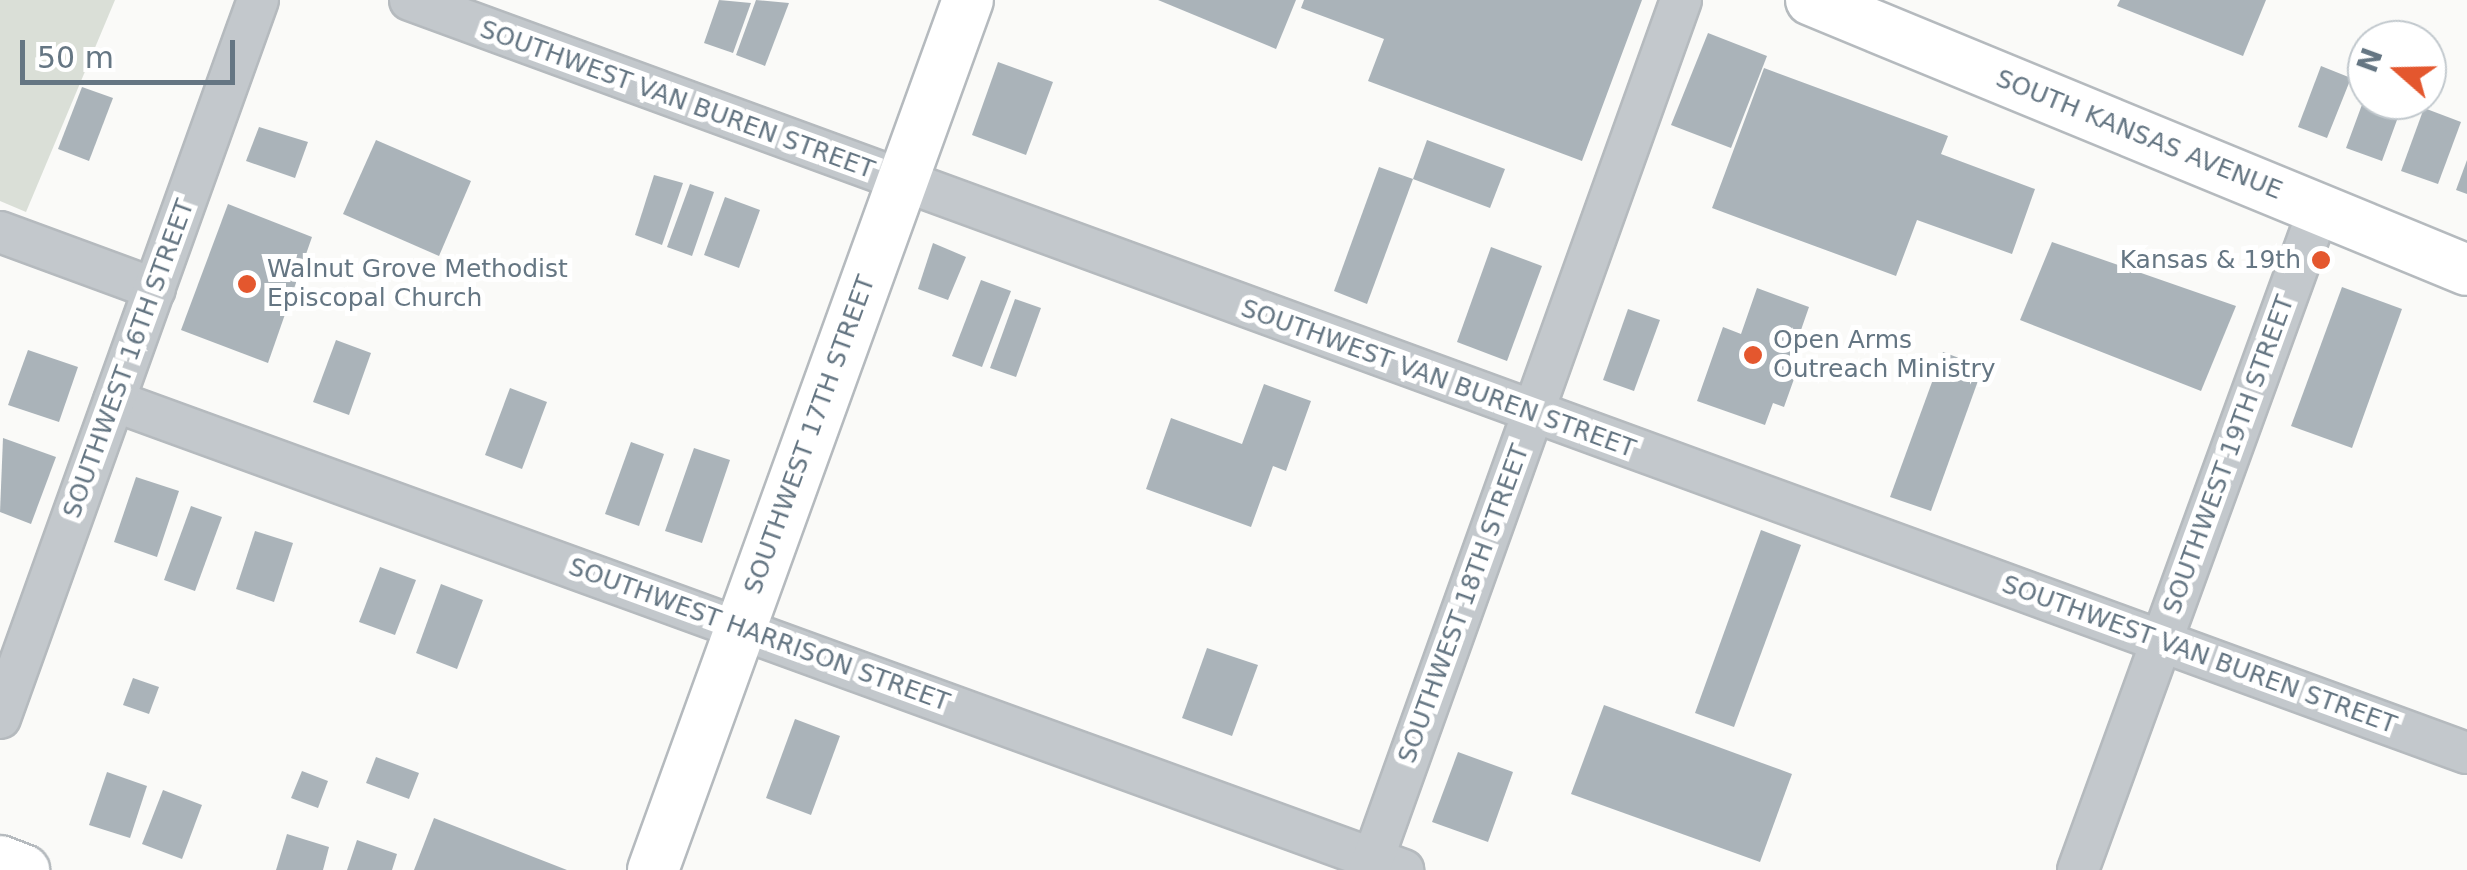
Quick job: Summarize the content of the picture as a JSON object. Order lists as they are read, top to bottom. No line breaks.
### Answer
{"streets":{"main road":["SOUTH KANSAS AVENUE","SOUTHWEST 17TH STREET"],"street":["SOUTHWEST VAN BUREN STREET","SOUTHWEST 16TH STREET","SOUTHWEST 19TH STREET","SOUTHWEST 18TH STREET","SOUTHWEST HARRISON STREET"]},"crossings":[["SOUTHWEST VAN BUREN STREET","SOUTHWEST 17TH STREET"],["SOUTHWEST VAN BUREN STREET","SOUTHWEST 19TH STREET"],["SOUTHWEST VAN BUREN STREET","SOUTHWEST 18TH STREET"],["SOUTH KANSAS AVENUE","SOUTHWEST 19TH STREET"],["SOUTHWEST 16TH STREET","SOUTHWEST HARRISON STREET"],["SOUTHWEST 17TH STREET","SOUTHWEST HARRISON STREET"],["SOUTHWEST 18TH STREET","SOUTHWEST HARRISON STREET"]],"places":["Kansas & 19th","Walnut Grove Methodist Episcopal Church","Open Arms Outreach Ministry"],"scale_bar":"50 m","north":"left"}
